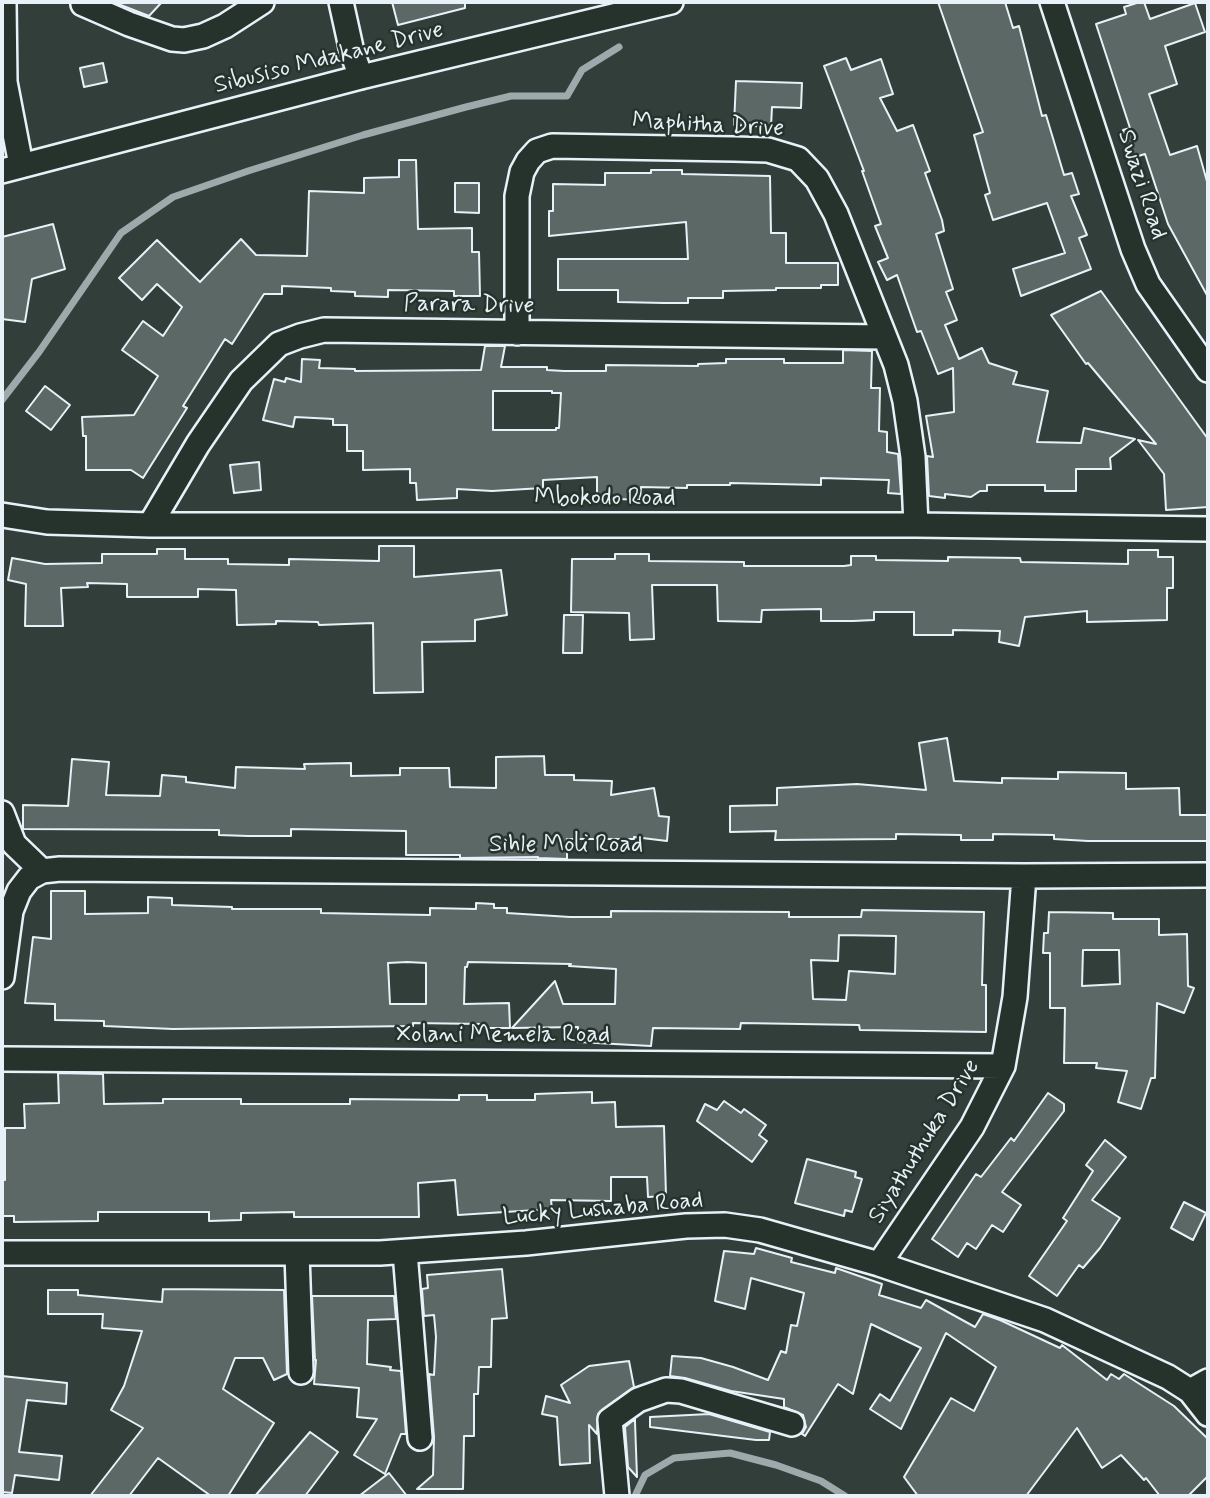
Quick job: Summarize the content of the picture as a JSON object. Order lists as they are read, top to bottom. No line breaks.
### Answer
{"streets":{"street":["Sibusiso Mdakane Drive","Maphitha Drive","Swazi Road","Parara Drive","Mbokodo Road","Sihle Moli Road","Xolani Memela Road","Siyathuthuka Drive","Lucky Lushaba Road"]},"crossings":[["Maphitha Drive","Parara Drive"],["Maphitha Drive","Mbokodo Road"],["Parara Drive","Mbokodo Road"],["Sihle Moli Road","Siyathuthuka Drive"],["Xolani Memela Road","Siyathuthuka Drive"],["Siyathuthuka Drive","Lucky Lushaba Road"]]}
